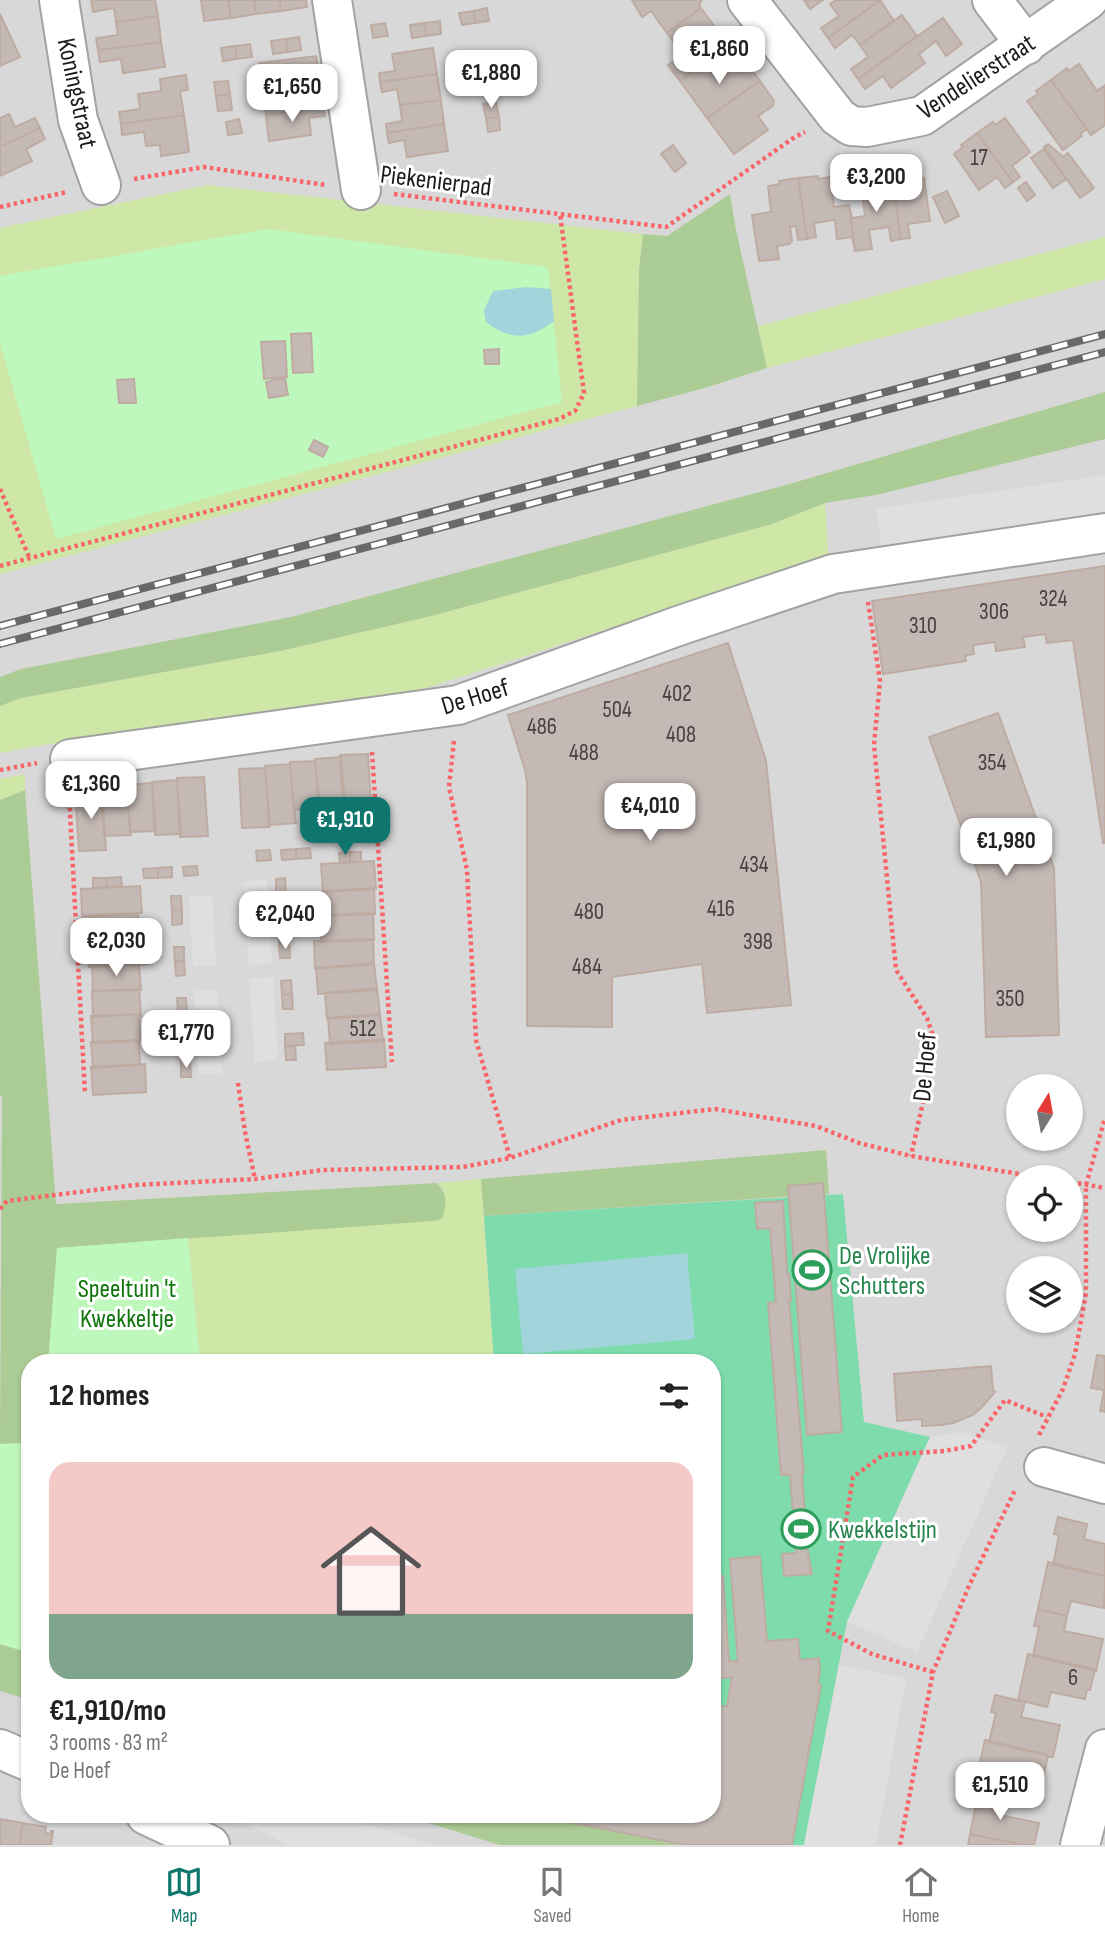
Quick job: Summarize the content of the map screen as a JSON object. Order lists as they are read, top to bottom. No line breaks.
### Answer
{"streets":{"street":["Vendelierstraat","Koningstraat","De Hoef"],"path":["Piekenierpad"]},"crossings":[["Vendelierstraat","Piekenierpad"],["Koningstraat","Piekenierpad"]],"parks":["Speeltuin 't Kwekkeltje"],"places":{"sports":["De Vrolijke Schutters","Kwekkelstijn"]},"house_numbers":["17","324","306","310","402","504","486","408","488","354","434","416","480","398","484","350","512","6"],"north":"top","page":{"price":["€1,860","€1,880","€1,650","€3,200","€1,360","€4,010","€1,910","€1,980","€2,040","€2,030","€1,770","€1,510"],"heading":"12 homes","list":[{"name":"€1,910/mo","note":"3 rooms · 83 m² · De Hoef"}],"tabs":["Map","Saved","Home"]}}
